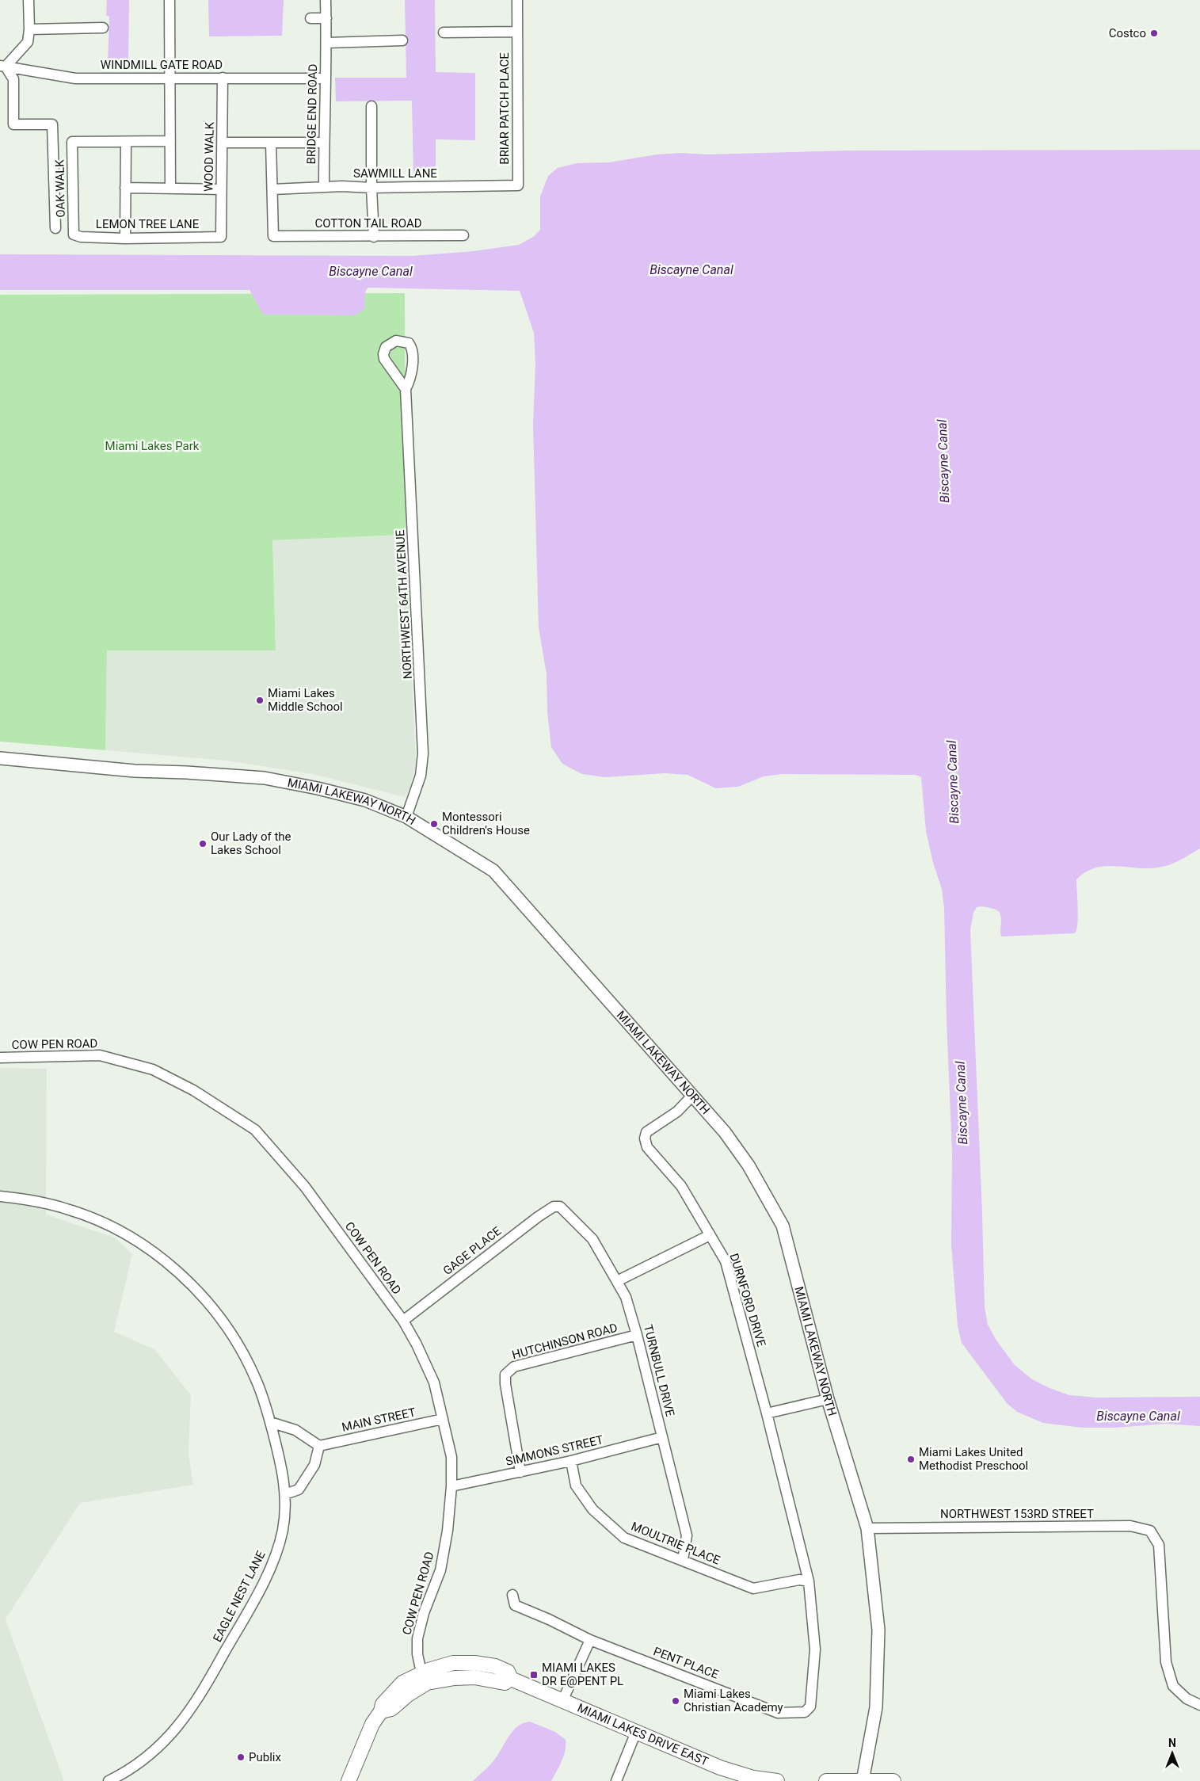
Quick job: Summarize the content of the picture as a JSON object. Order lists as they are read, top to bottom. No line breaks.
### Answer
{"streets":{"main road":["MIAMI LAKES DRIVE EAST"],"street":["WINDMILL GATE ROAD","BRIAR PATCH PLACE","BRIDGE END ROAD","WOOD WALK","SAWMILL LANE","OAK WALK","COTTON TAIL ROAD","LEMON TREE LANE","NORTHWEST 64TH AVENUE","MIAMI LAKEWAY NORTH","COW PEN ROAD","GAGE PLACE","DURNFORD DRIVE","HUTCHINSON ROAD","TURNBULL DRIVE","MAIN STREET","SIMMONS STREET","NORTHWEST 153RD STREET","MOULTRIE PLACE","EAGLE NEST LANE","PENT PLACE"]},"crossings":[["WINDMILL GATE ROAD","BRIDGE END ROAD"],["WINDMILL GATE ROAD","WOOD WALK"],["BRIAR PATCH PLACE","SAWMILL LANE"],["BRIDGE END ROAD","SAWMILL LANE"],["WOOD WALK","LEMON TREE LANE"],["SAWMILL LANE","COTTON TAIL ROAD"],["OAK WALK","LEMON TREE LANE"],["NORTHWEST 64TH AVENUE","MIAMI LAKEWAY NORTH"],["MIAMI LAKEWAY NORTH","DURNFORD DRIVE"],["MIAMI LAKEWAY NORTH","NORTHWEST 153RD STREET"],["COW PEN ROAD","GAGE PLACE"],["COW PEN ROAD","MAIN STREET"],["COW PEN ROAD","SIMMONS STREET"],["COW PEN ROAD","MIAMI LAKES DRIVE EAST"],["GAGE PLACE","TURNBULL DRIVE"],["DURNFORD DRIVE","MOULTRIE PLACE"],["DURNFORD DRIVE","PENT PLACE"],["HUTCHINSON ROAD","TURNBULL DRIVE"],["HUTCHINSON ROAD","SIMMONS STREET"],["TURNBULL DRIVE","SIMMONS STREET"],["TURNBULL DRIVE","MOULTRIE PLACE"],["SIMMONS STREET","MOULTRIE PLACE"],["MOULTRIE PLACE","PENT PLACE"]],"water":["Biscayne Canal"],"parks":["Miami Lakes Park"],"places":{"other":["Costco","Miami Lakes Middle School","Montessori Children's House","Our Lady of the Lakes School","Miami Lakes United Methodist Preschool","Miami Lakes Christian Academy","Publix"],"transit":["MIAMI LAKES DR E@PENT PL"]},"north":"top"}
